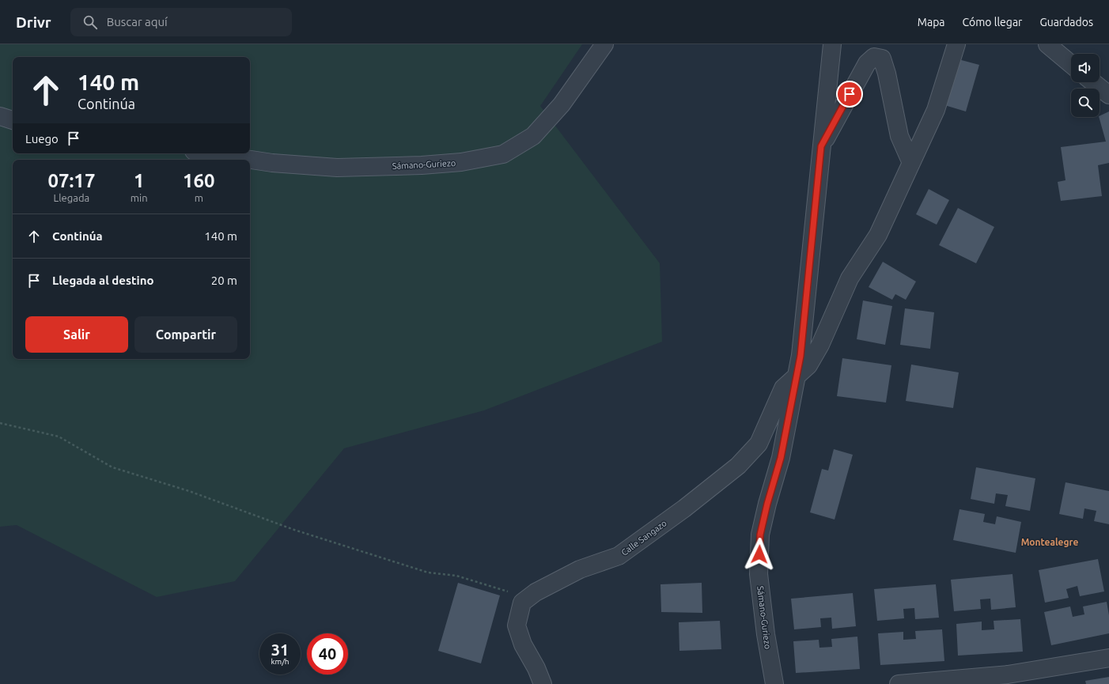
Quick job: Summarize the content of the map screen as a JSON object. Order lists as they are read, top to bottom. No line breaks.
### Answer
{"streets":{"street":["Sámano-Guriezo","Calle Sangazo"]},"crossings":[["Sámano-Guriezo","Calle Sangazo"]],"districts":["Montealegre"],"page":{"header":"Drivr","search":"Buscar aquí","nav":["Mapa","Cómo llegar","Guardados"],"turn":["140 m","Continúa"],"then":"Luego","eta":["07:17","Llegada","1","min","160","m"],"list":[{"name":"Continúa","value":"140 m"},{"name":"Llegada al destino","value":"20 m"}],"buttons":["Salir","Compartir"],"speed":"31 km/h","limit":"40"}}
